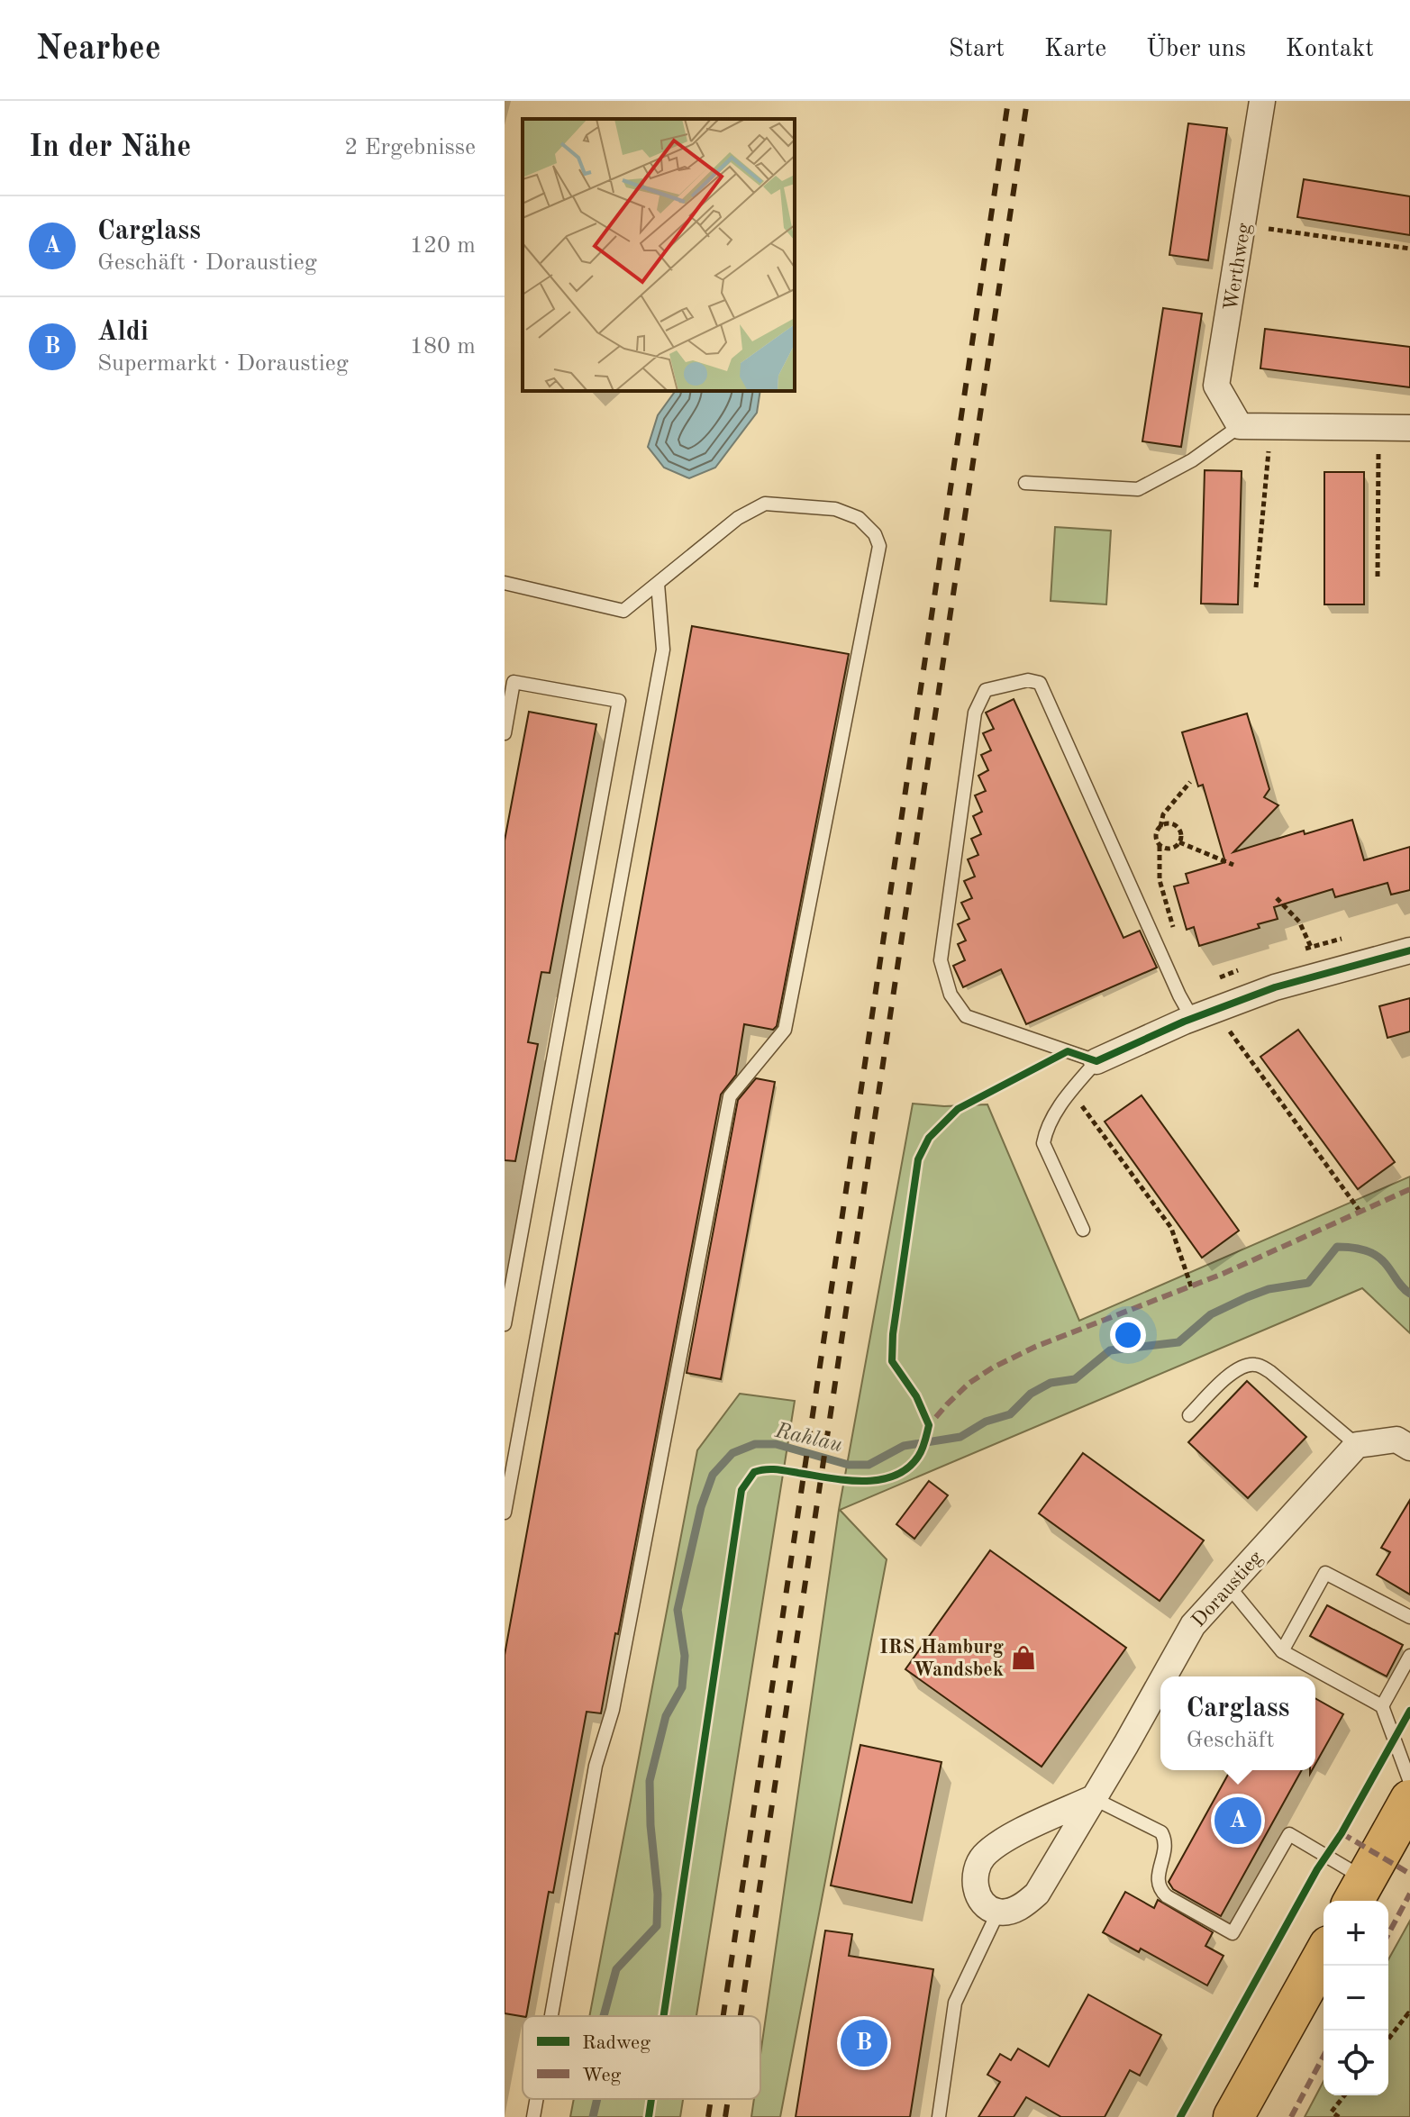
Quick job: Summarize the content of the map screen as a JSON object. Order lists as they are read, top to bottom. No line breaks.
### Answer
{"streets":{"street":["Werthweg","Doraustieg"]},"water":["Rahlau"],"places":{"shop":["IRS Hamburg Wandsbek"]},"legend":["Radweg","Weg"],"page":{"header":"Nearbee","nav":["Start","Karte","Über uns","Kontakt"],"heading":["In der Nähe","2 Ergebnisse"],"list":[{"mark":"A","name":"Carglass","note":"Geschäft · Doraustieg","value":"120 m"},{"mark":"B","name":"Aldi","note":"Supermarkt · Doraustieg","value":"180 m"}],"popup":["Carglass","Geschäft"],"pins":["A","B"],"map_buttons":["+","−"]}}
